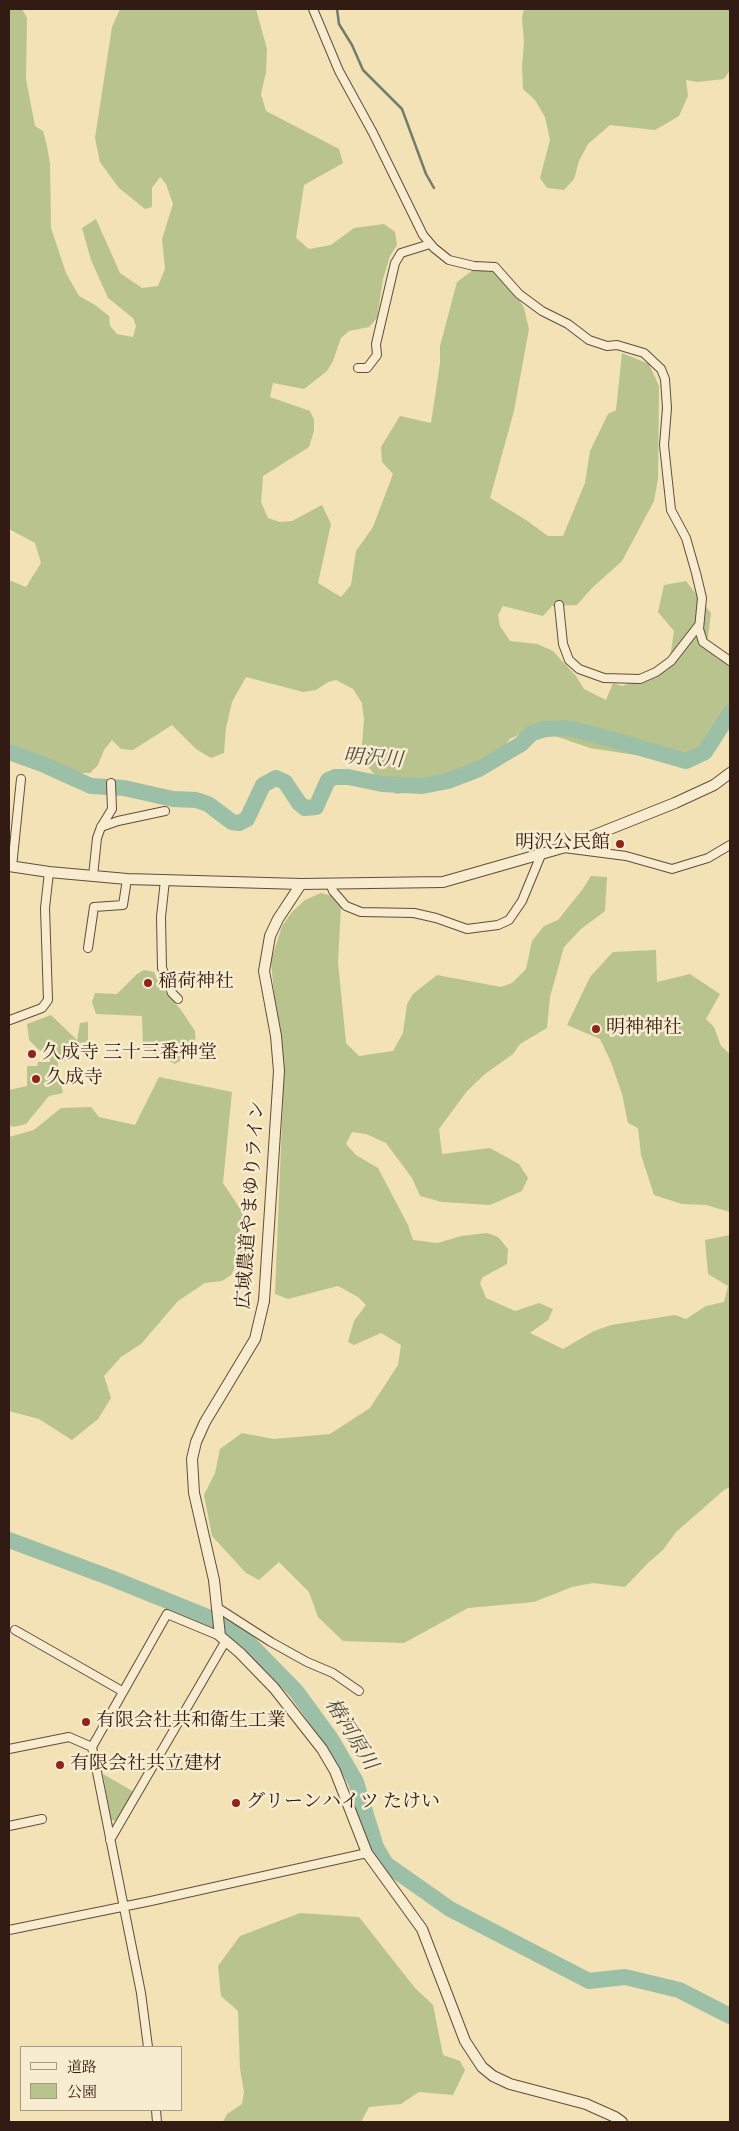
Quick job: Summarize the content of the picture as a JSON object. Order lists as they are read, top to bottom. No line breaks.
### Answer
{"streets":{"street":["広域農道やまゆりライン"]},"water":["明沢川","椿河原川"],"places":["明沢公民館","稲荷神社","明神神社","久成寺 三十三番神堂","久成寺","有限会社共和衛生工業","有限会社共立建材","グリーンハイツ たけい"],"legend":["道路","公園"]}
